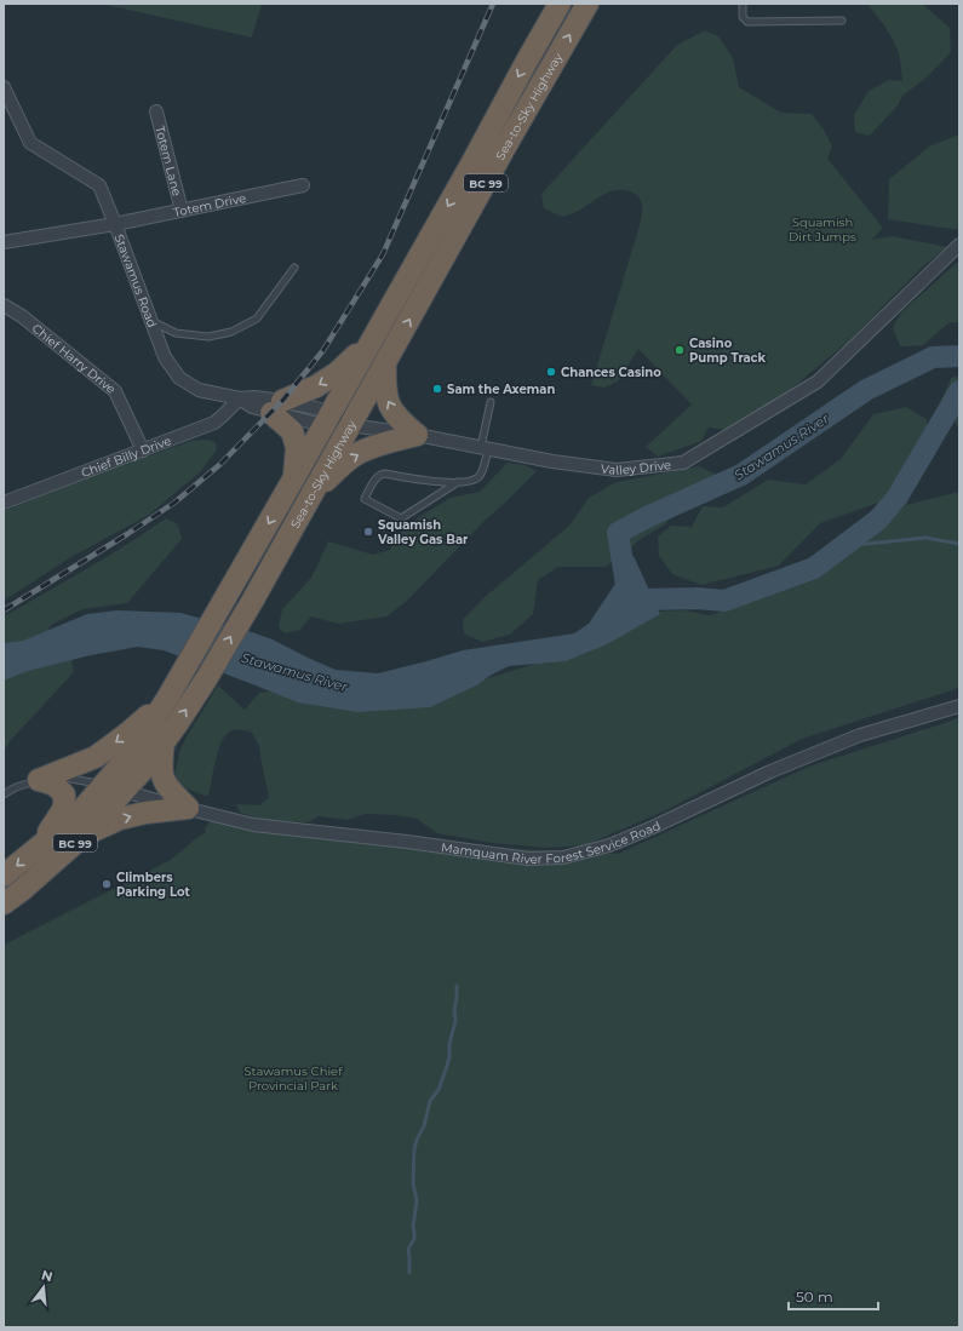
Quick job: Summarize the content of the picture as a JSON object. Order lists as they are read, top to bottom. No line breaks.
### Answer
{"streets":{"highway":["Sea-to-Sky Highway","BC 99"],"street":["Totem Lane","Totem Drive","Stawamus Road","Chief Harry Drive","Chief Billy Drive","Valley Drive","Mamquam River Forest Service Road"]},"crossings":[["Sea-to-Sky Highway","Stawamus Road"],["Sea-to-Sky Highway","Valley Drive"],["Sea-to-Sky Highway","Mamquam River Forest Service Road"],["Totem Lane","Totem Drive"],["Totem Drive","Stawamus Road"],["Stawamus Road","Chief Billy Drive"],["Stawamus Road","Valley Drive"],["Chief Harry Drive","Chief Billy Drive"]],"water":["Stawamus River"],"parks":["Squamish Dirt Jumps","Stawamus Chief Provincial Park"],"places":["Casino Pump Track","Chances Casino","Sam the Axeman","Squamish Valley Gas Bar","Climbers Parking Lot"],"scale_bar":"50 m","north":"top"}
